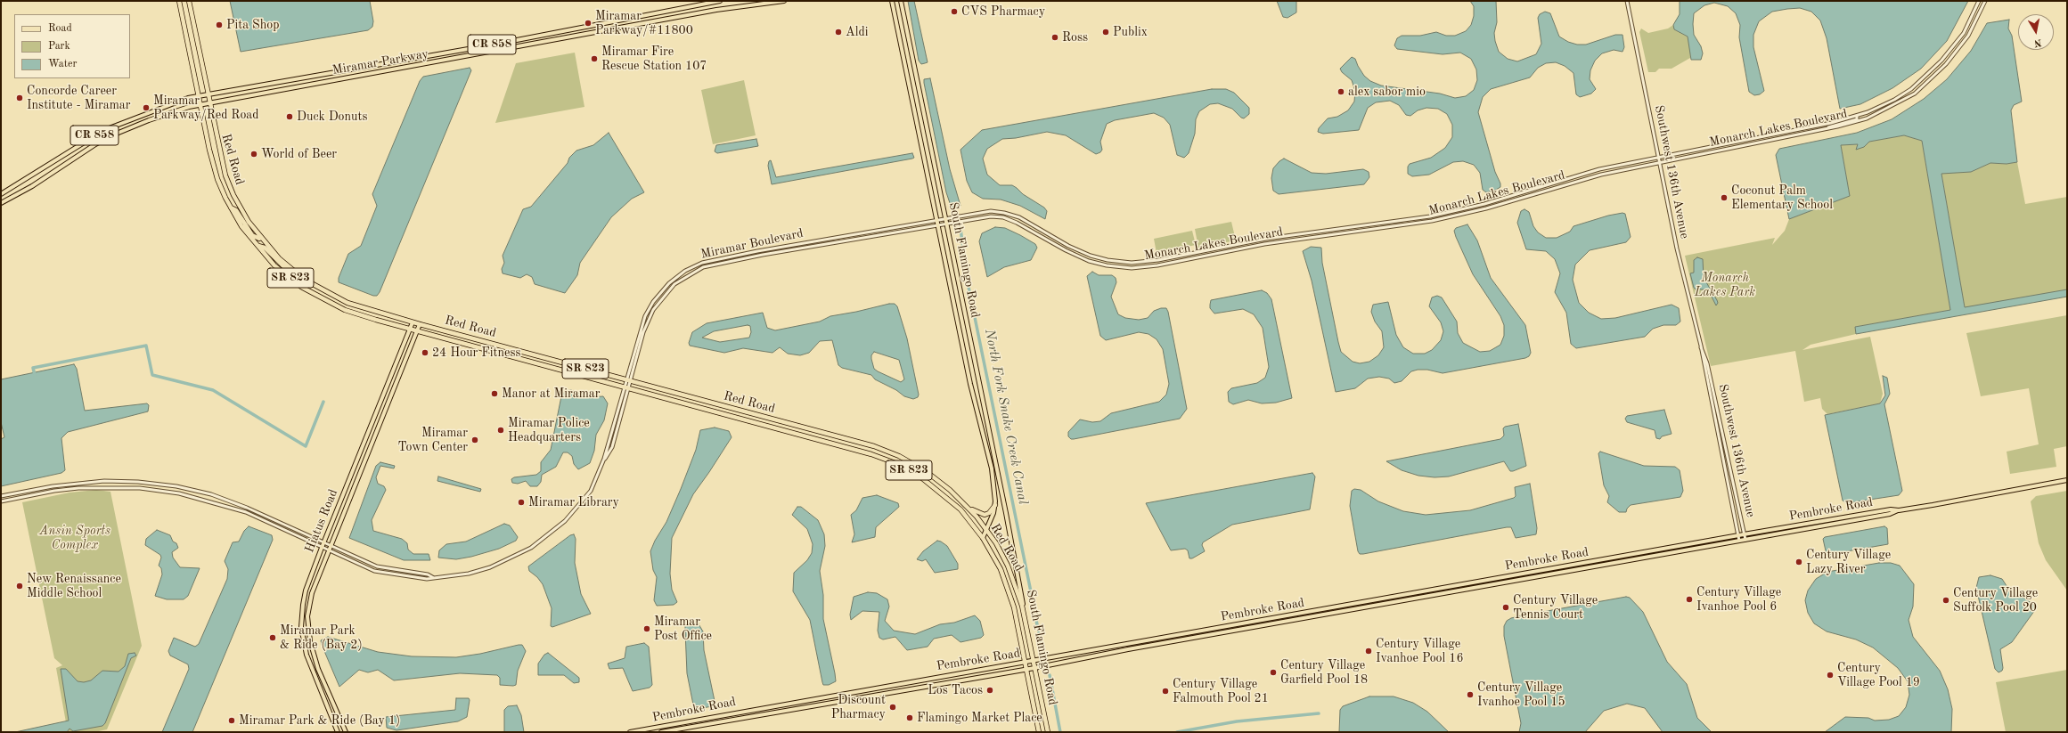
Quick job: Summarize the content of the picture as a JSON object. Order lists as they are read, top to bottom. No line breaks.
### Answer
{"streets":{"highway":["Red Road","South Flamingo Road","SR 823"],"main road":["CR 858","Miramar Parkway","Pembroke Road","Hiatus Road"],"street":["Monarch Lakes Boulevard","Southwest 136th Avenue","Miramar Boulevard"]},"crossings":[["Miramar Parkway","Red Road"],["Monarch Lakes Boulevard","Southwest 136th Avenue"],["Monarch Lakes Boulevard","Miramar Boulevard"],["Monarch Lakes Boulevard","South Flamingo Road"],["Red Road","Miramar Boulevard"],["Red Road","South Flamingo Road"],["Red Road","Hiatus Road"],["Southwest 136th Avenue","Pembroke Road"],["Miramar Boulevard","South Flamingo Road"],["Miramar Boulevard","Hiatus Road"],["South Flamingo Road","Pembroke Road"]],"water":["North Fork Snake Creek Canal"],"parks":["Monarch Lakes Park","Ansin Sports Complex"],"places":["CVS Pharmacy","Miramar Parkway/#11800","Pita Shop","Aldi","Publix","Ross","Miramar Fire Rescue Station 107","alex sabor mio","Concorde Career Institute - Miramar","Miramar Parkway/Red Road","Duck Donuts","World of Beer","Coconut Palm Elementary School","24 Hour Fitness","Manor at Miramar","Miramar Police Headquarters","Miramar Town Center","Miramar Library","Century Village Lazy River","New Renaissance Middle School","Century Village Ivanhoe Pool 6","Century Village Suffolk Pool 20","Century Village Tennis Court","Miramar Post Office","Miramar Park & Ride (Bay 2)","Century Village Ivanhoe Pool 16","Century Village Garfield Pool 18","Century Village Pool 19","Los Tacos","Century Village Falmouth Pool 21","Century Village Ivanhoe Pool 15","Discount Pharmacy","Flamingo Market Place","Miramar Park & Ride (Bay 1)"],"legend":["Road","Park","Water"],"north":"bottom"}
